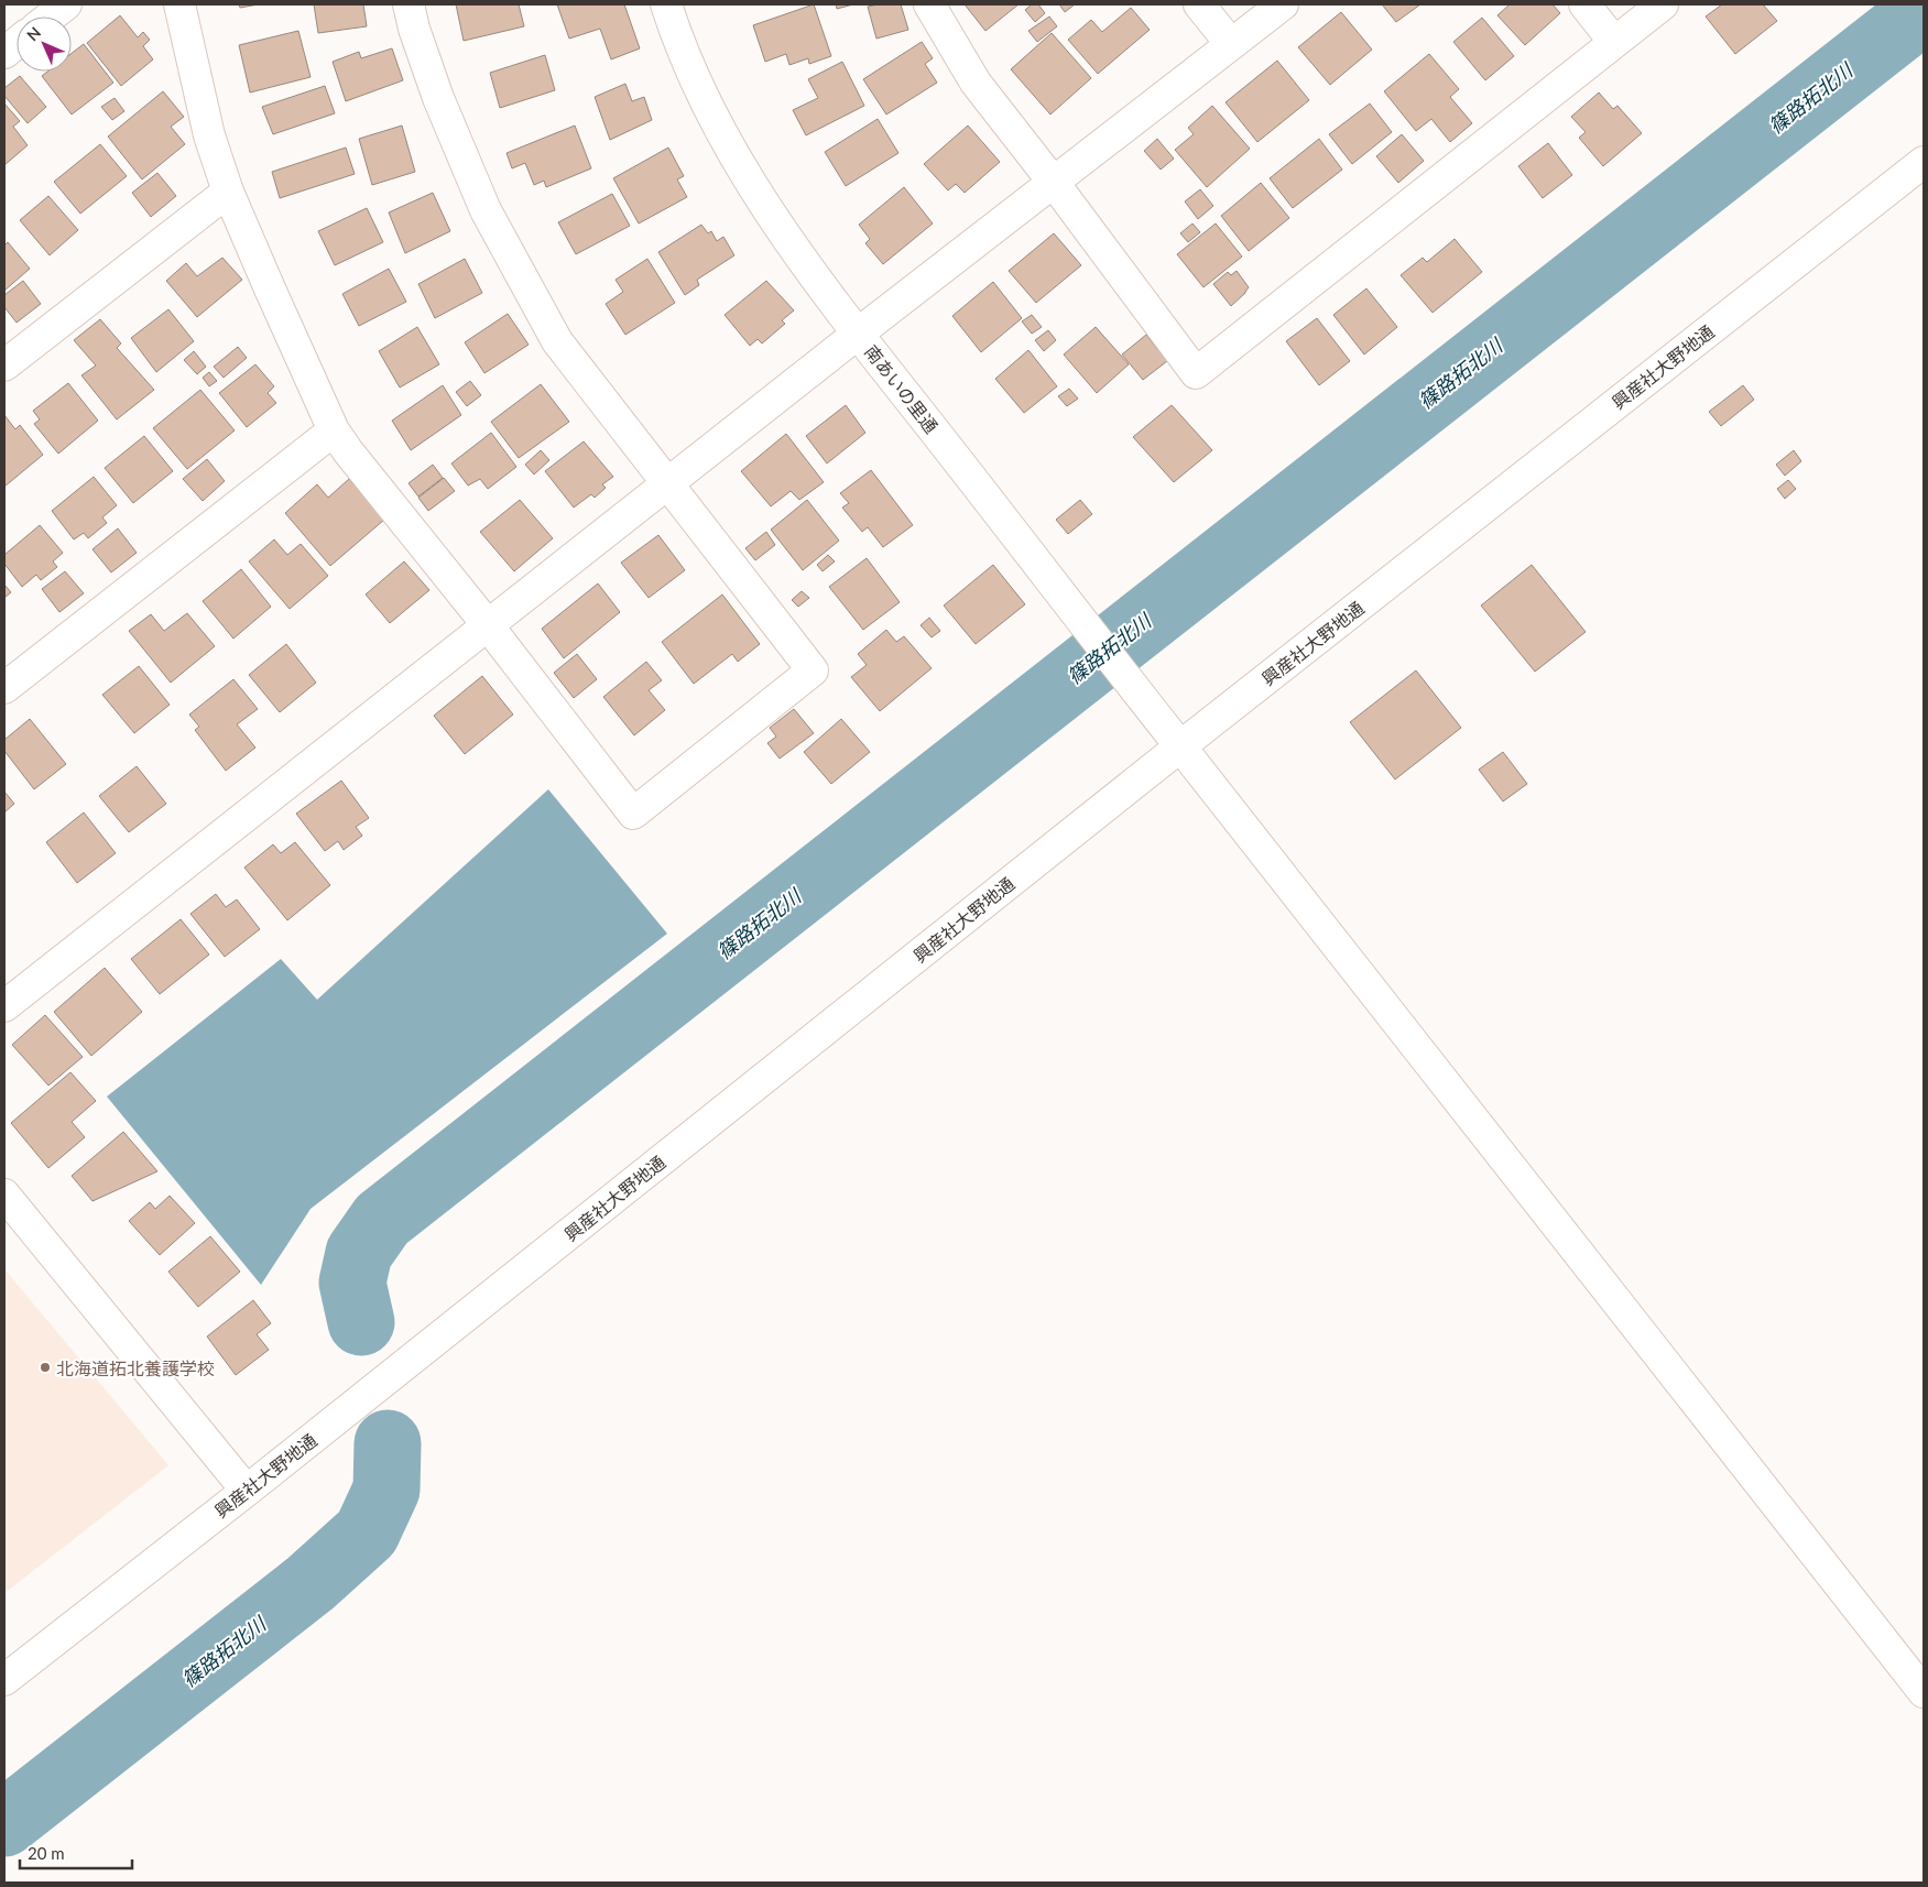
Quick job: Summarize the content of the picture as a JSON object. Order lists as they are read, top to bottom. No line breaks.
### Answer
{"streets":{"street":["興産社大野地通","南あいの里通"]},"crossings":[["興産社大野地通","南あいの里通"]],"water":["篠路拓北川"],"places":["北海道拓北養護学校"],"scale_bar":"20 m","north":"top left"}
